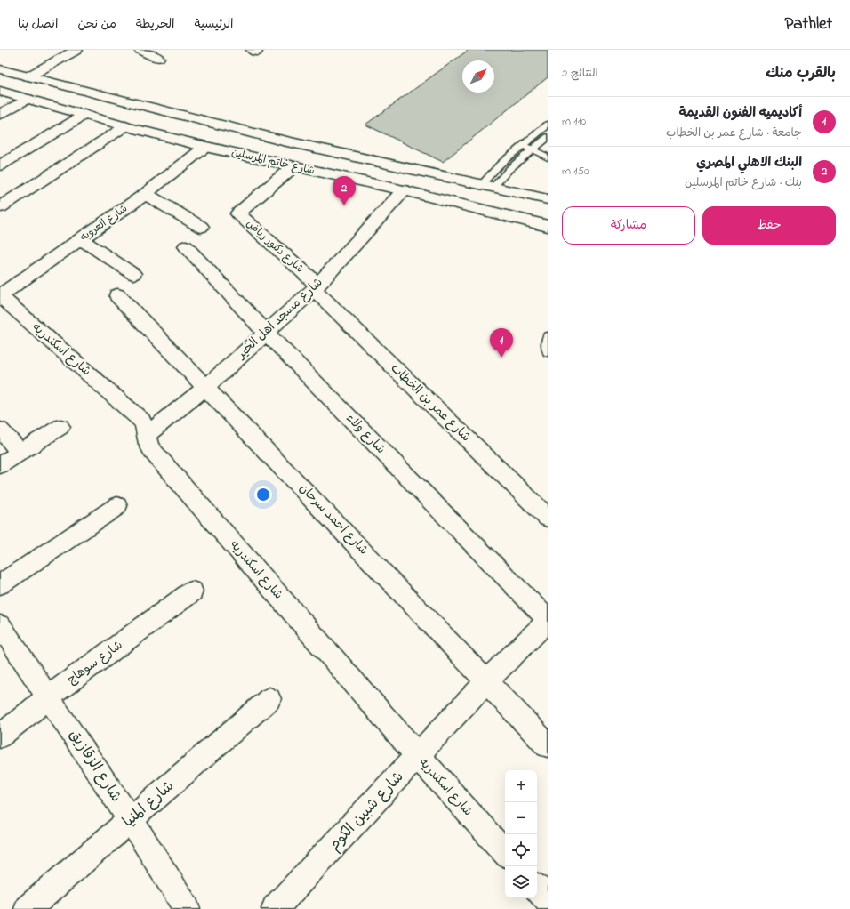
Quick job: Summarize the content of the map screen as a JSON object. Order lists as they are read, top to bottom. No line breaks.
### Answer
{"streets":{"street":["شارع خاتم المرسلين","شارع العروبه","شارع دكتور رياض","شارع مسجد اهل الخير","شارع اسكندريه","شارع عمر بن الخطاب","شارع ولاء","شارع احمد سرحان","شارع سوهاج","شارع الزقازيق","شارع المنيا","شارع شبين الكوم"]},"crossings":[["شارع خاتم المرسلين","شارع العروبه"],["شارع خاتم المرسلين","شارع دكتور رياض"],["شارع خاتم المرسلين","شارع مسجد اهل الخير"],["شارع العروبه","شارع اسكندريه"],["شارع دكتور رياض","شارع مسجد اهل الخير"],["شارع دكتور رياض","شارع عمر بن الخطاب"],["شارع مسجد اهل الخير","شارع اسكندريه"],["شارع مسجد اهل الخير","شارع عمر بن الخطاب"],["شارع مسجد اهل الخير","شارع ولاء"],["شارع مسجد اهل الخير","شارع احمد سرحان"],["شارع اسكندريه","شارع شبين الكوم"],["شارع ولاء","شارع شبين الكوم"],["شارع احمد سرحان","شارع شبين الكوم"],["شارع سوهاج","شارع الزقازيق"],["شارع الزقازيق","شارع المنيا"]],"north":"top right","page":{"header":"Pathlet","nav":["الرئيسية","الخريطة","من نحن","اتصل بنا"],"heading":["بالقرب منك","النتائج: 2"],"list":[{"mark":"1","name":"أكاديميه الفنون القديمة","note":"جامعة · شارع عمر بن الخطاب","value":"110 m"},{"mark":"2","name":"البنك الاهلي المصري","note":"بنك · شارع خاتم المرسلين","value":"150 m"}],"pins":["2","1"],"buttons":["حفظ","مشاركة"],"map_buttons":["+","−"]}}
